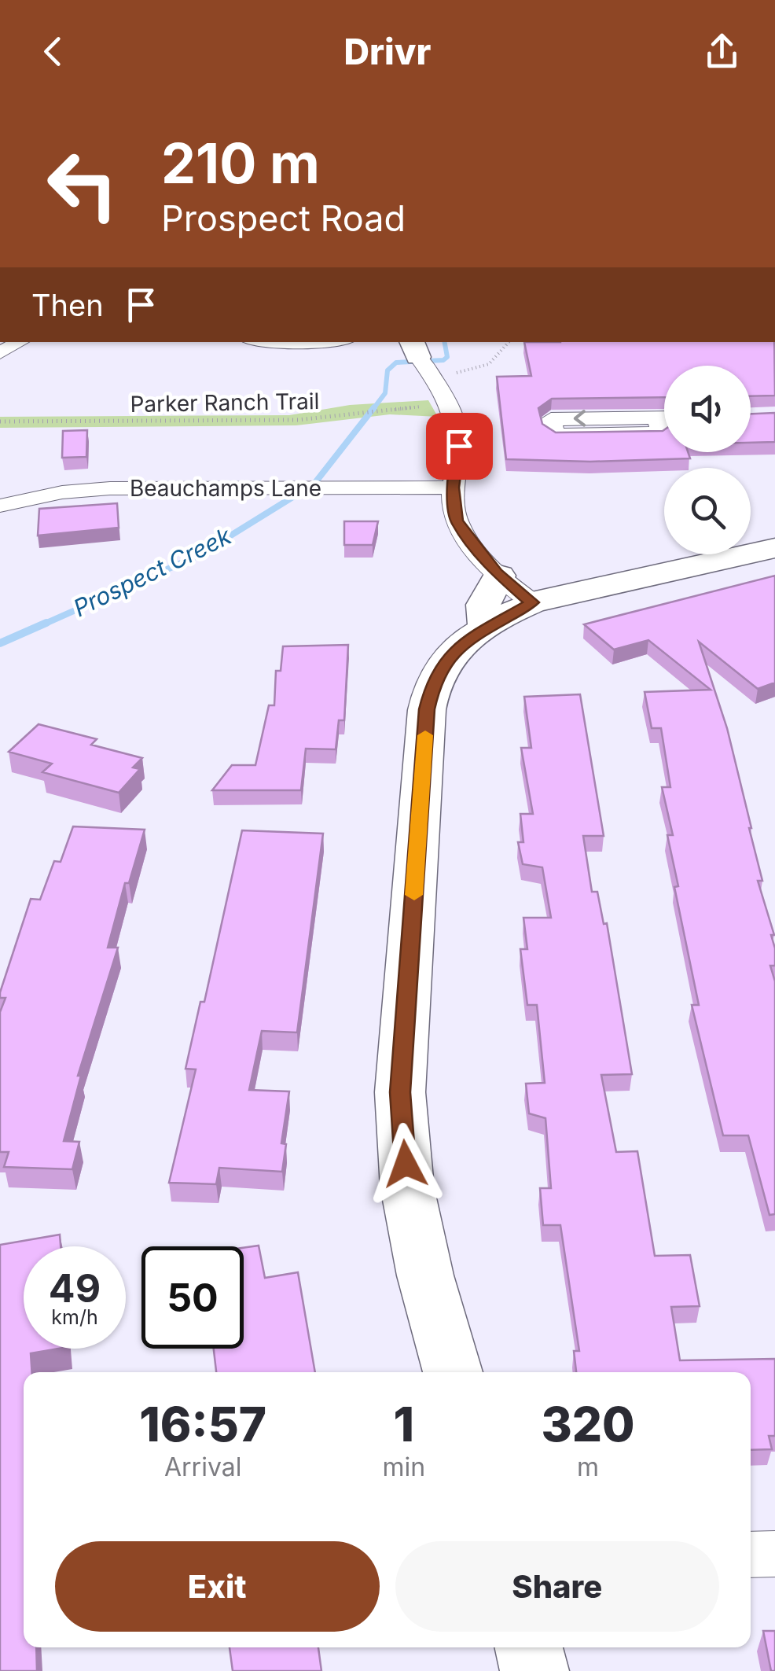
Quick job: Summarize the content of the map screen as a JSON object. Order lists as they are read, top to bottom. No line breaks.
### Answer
{"streets":{"street":["Beauchamps Lane"],"path":["Parker Ranch Trail"]},"water":["Prospect Creek"],"page":{"header":"Drivr","turn":["210 m","Prospect Road"],"then":"Then","speed":"49 km/h","limit":"50","eta":["16:57","Arrival","1","min","320","m"],"buttons":["Exit","Share"]}}
